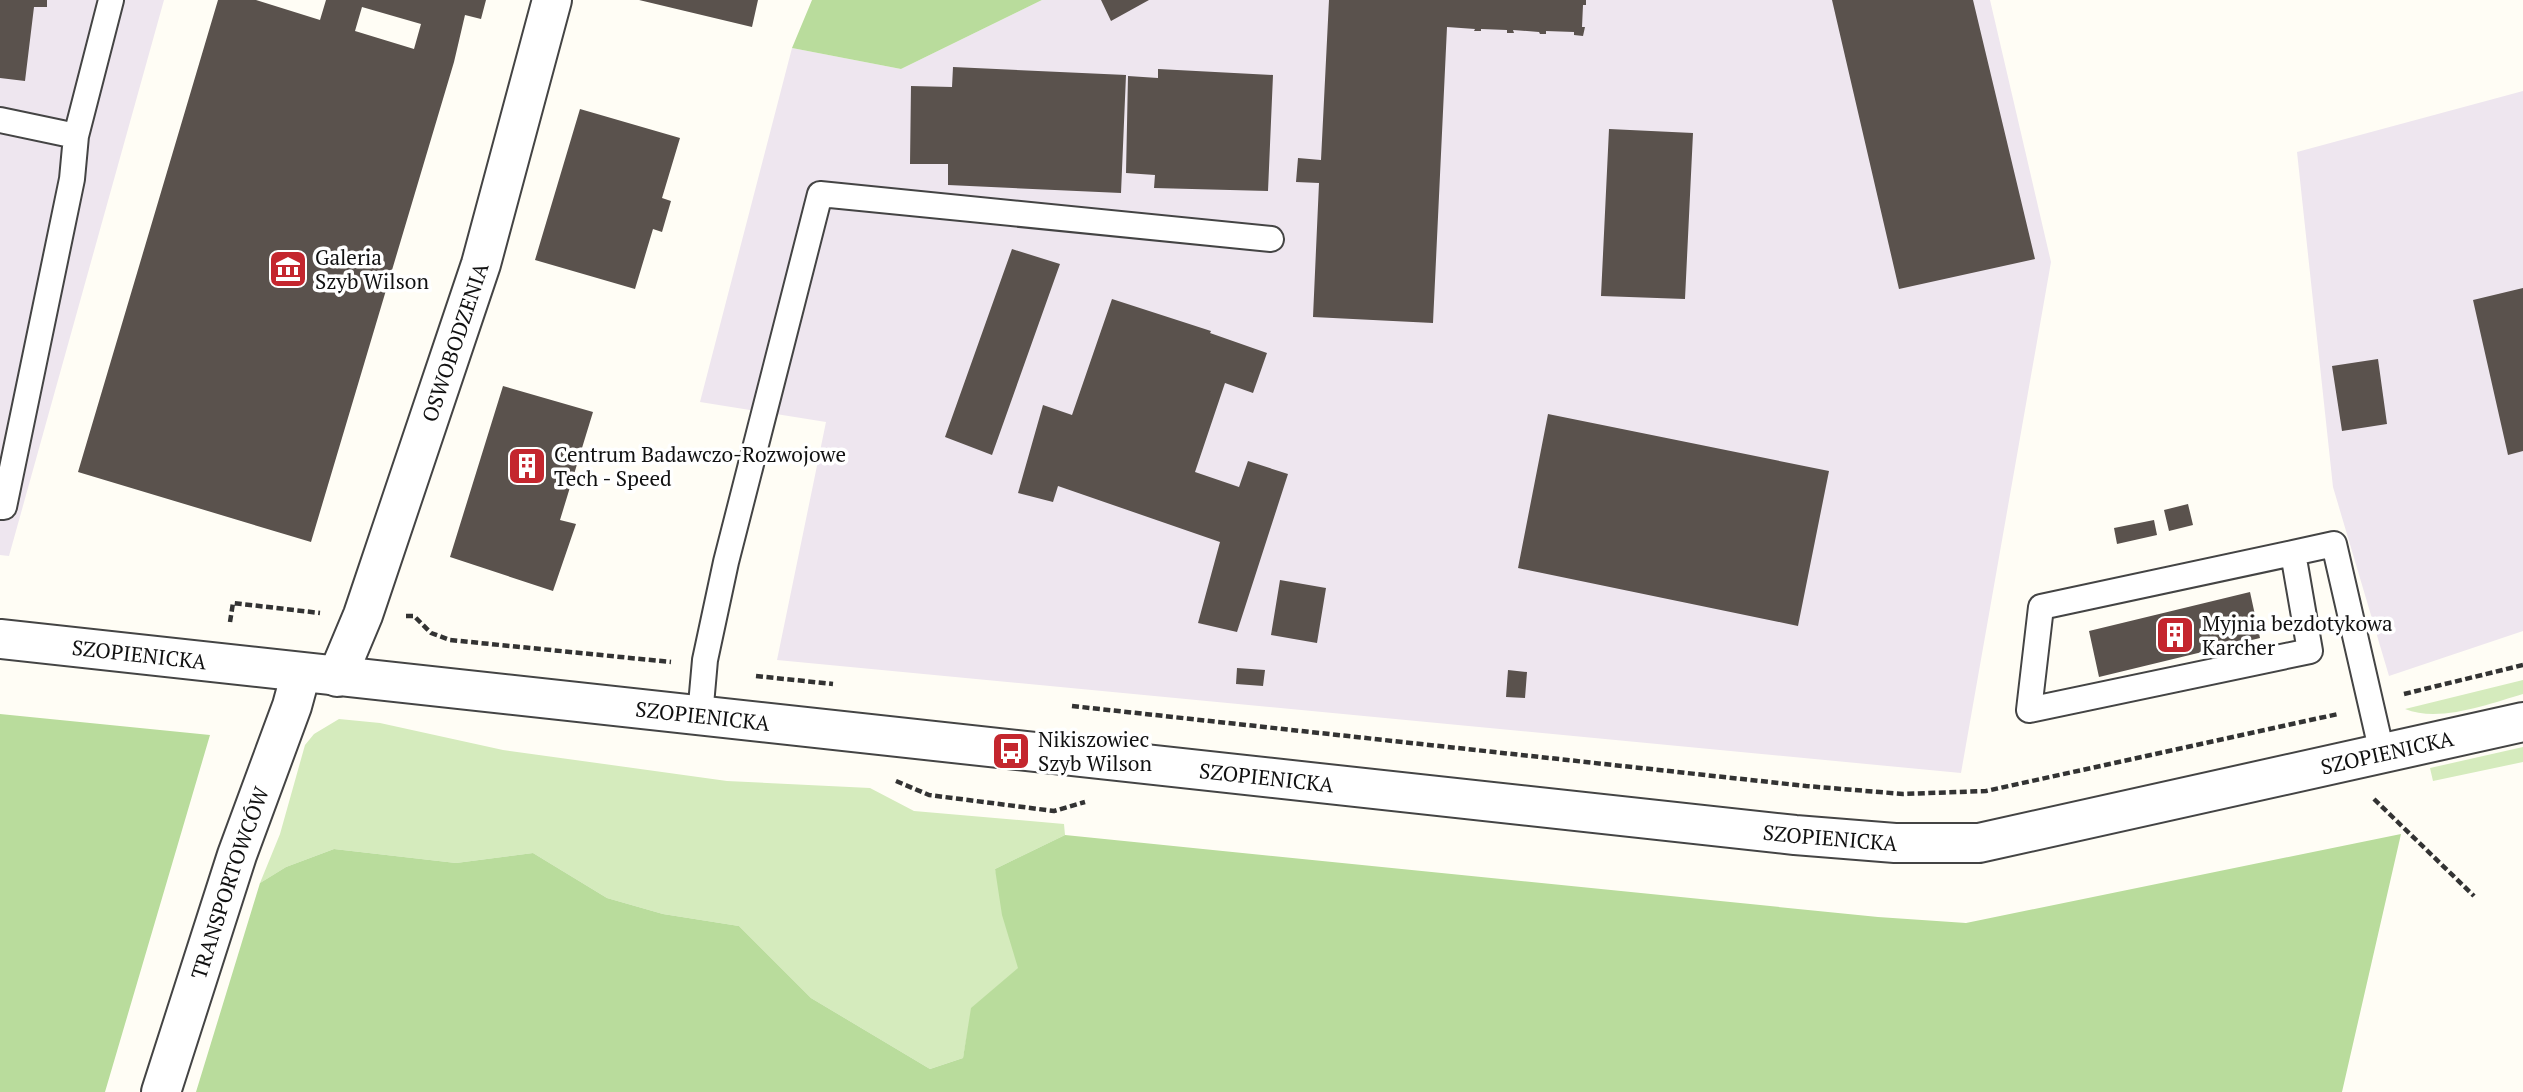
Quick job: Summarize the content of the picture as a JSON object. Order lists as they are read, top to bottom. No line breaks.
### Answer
{"streets":{"street":["OSWOBODZENIA","SZOPIENICKA","TRANSPORTOWCÓW"]},"crossings":[["OSWOBODZENIA","SZOPIENICKA"],["OSWOBODZENIA","TRANSPORTOWCÓW"],["SZOPIENICKA","TRANSPORTOWCÓW"]],"places":{"museum":["Galeria Szyb Wilson"],"building":["Centrum Badawczo-Rozwojowe Tech - Speed","Myjnia bezdotykowa Karcher"],"bus stop":["Nikiszowiec Szyb Wilson"]}}
